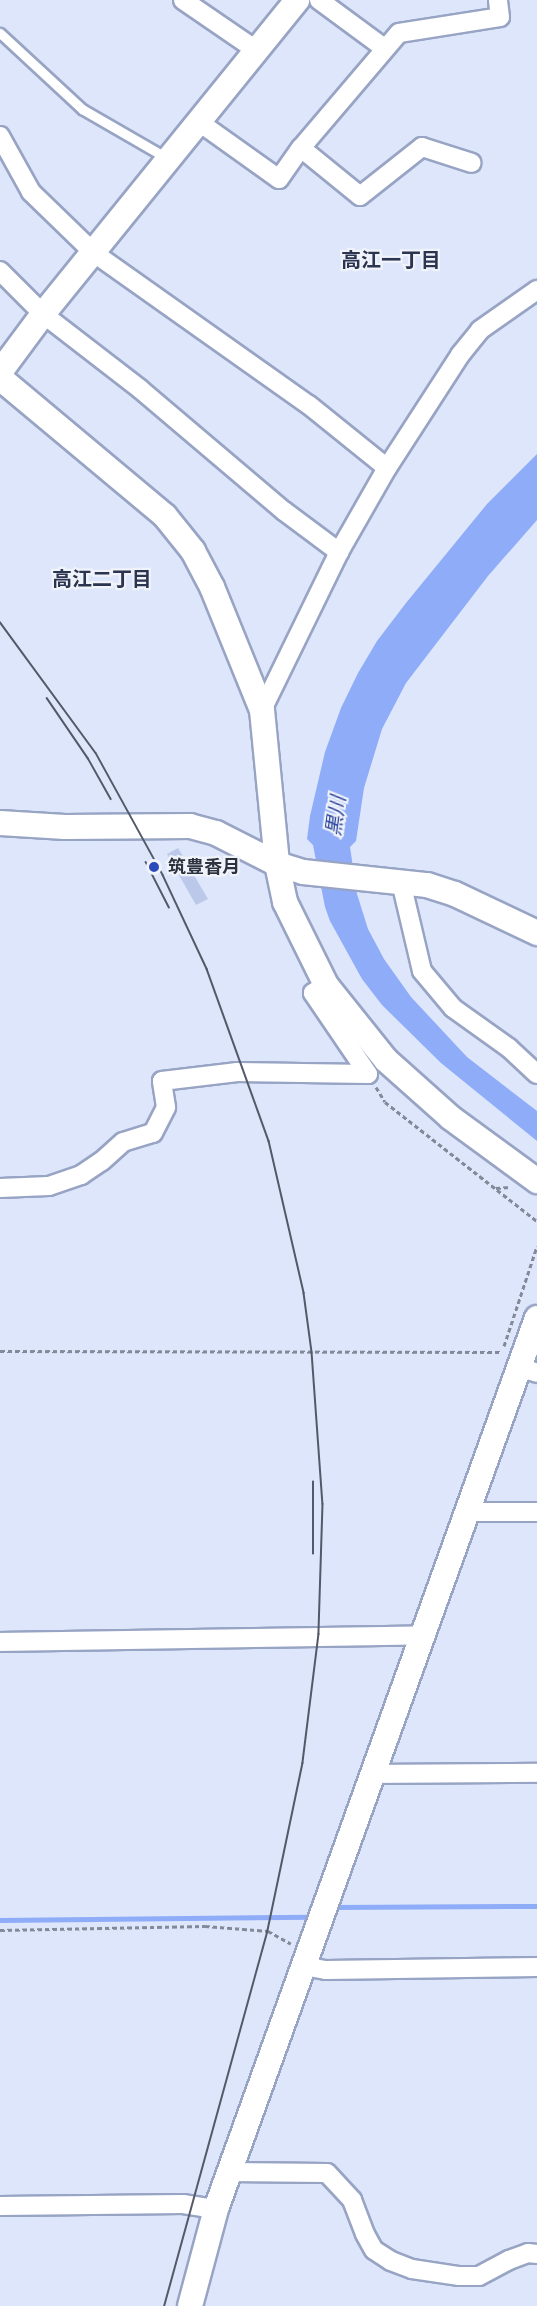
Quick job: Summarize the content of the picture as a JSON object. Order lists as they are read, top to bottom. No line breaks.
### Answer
{"districts":["高江一丁目","高江二丁目"],"water":["黒川"],"places":["筑豊香月"]}
